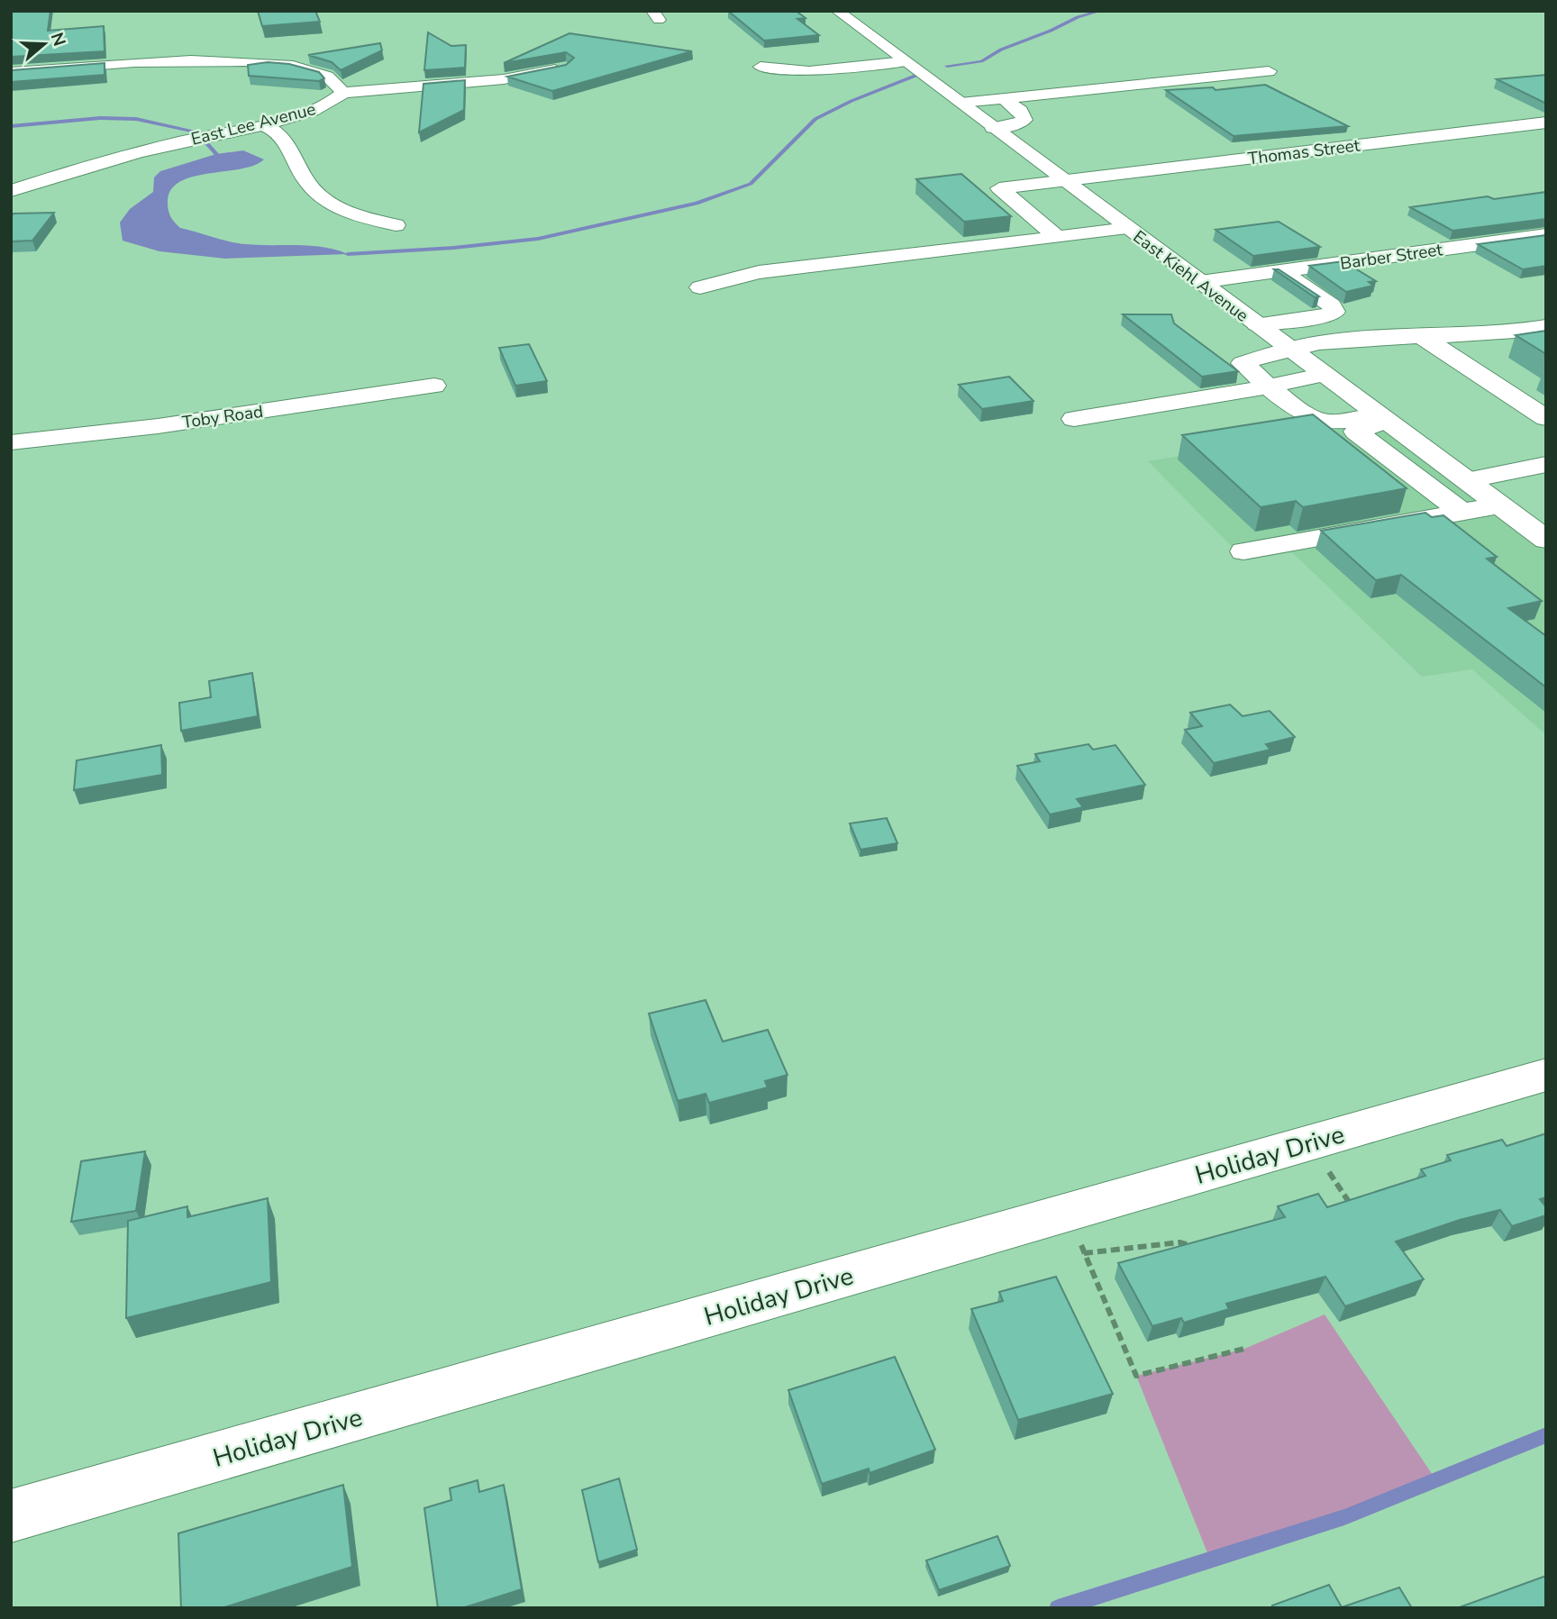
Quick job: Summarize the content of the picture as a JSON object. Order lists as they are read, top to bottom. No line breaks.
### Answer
{"streets":{"street":["East Lee Avenue","Thomas Street","Barber Street","East Kiehl Avenue","Toby Road","Holiday Drive"]},"crossings":[["Thomas Street","East Kiehl Avenue"],["Barber Street","East Kiehl Avenue"]],"north":"right"}
